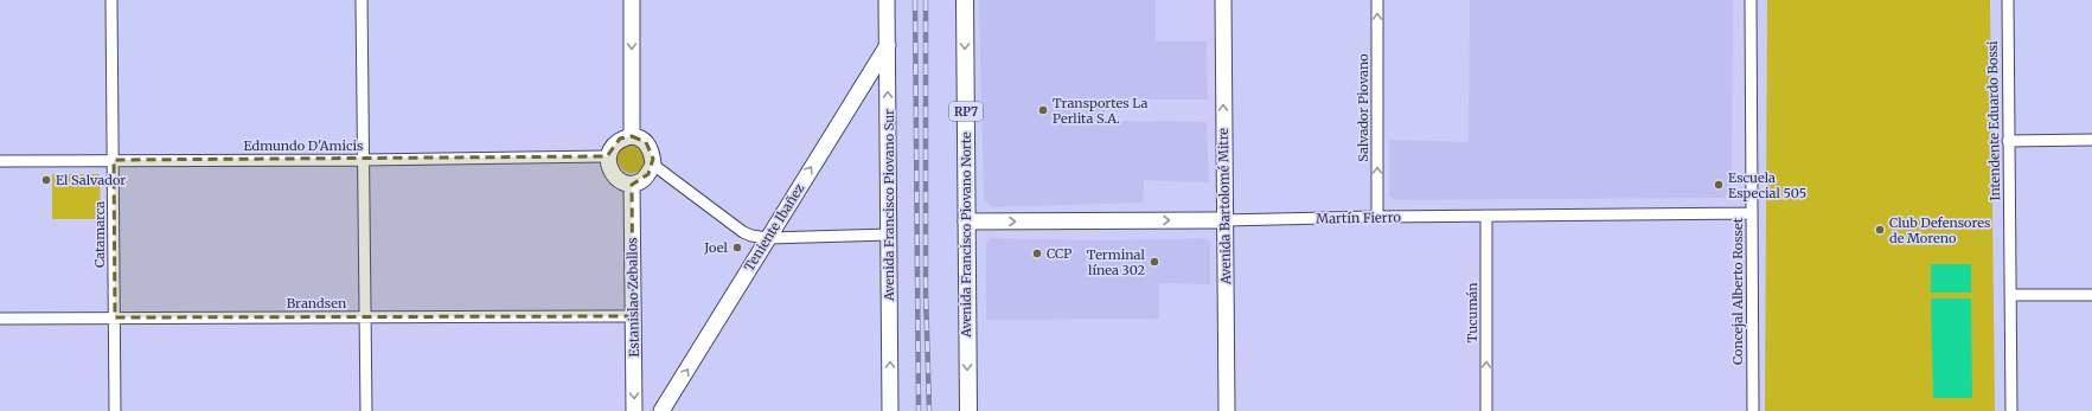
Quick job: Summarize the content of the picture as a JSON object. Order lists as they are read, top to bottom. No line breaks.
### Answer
{"streets":{"main road":["RP7","Avenida Francisco Piovano Norte"],"street":["Salvador Piovano","Intendente Eduardo Bossi","Edmundo D'Amicis","Avenida Francisco Piovano Sur","Avenida Bartolomé Mitre","Martín Fierro","Teniente Ibañez","Catamarca","Concejal Alberto Rosset","Estanislao Zeballos","Brandsen","Tucumán"]},"crossings":[["Salvador Piovano","Martín Fierro"],["Edmundo D'Amicis","Catamarca"],["Edmundo D'Amicis","Estanislao Zeballos"],["Avenida Francisco Piovano Sur","Teniente Ibañez"],["Avenida Bartolomé Mitre","Martín Fierro"],["Martín Fierro","Avenida Francisco Piovano Norte"],["Martín Fierro","Concejal Alberto Rosset"],["Martín Fierro","Tucumán"],["Catamarca","Brandsen"],["Estanislao Zeballos","Brandsen"]],"one_way":["Salvador Piovano","Avenida Francisco Piovano Sur","Avenida Bartolomé Mitre","Teniente Ibañez","Avenida Francisco Piovano Norte","Estanislao Zeballos","Tucumán"],"places":["Transportes La Perlita S.A.","El Salvador","Escuela Especial 505","Club Defensores de Moreno","Joel","CCP","Terminal línea 302"]}
